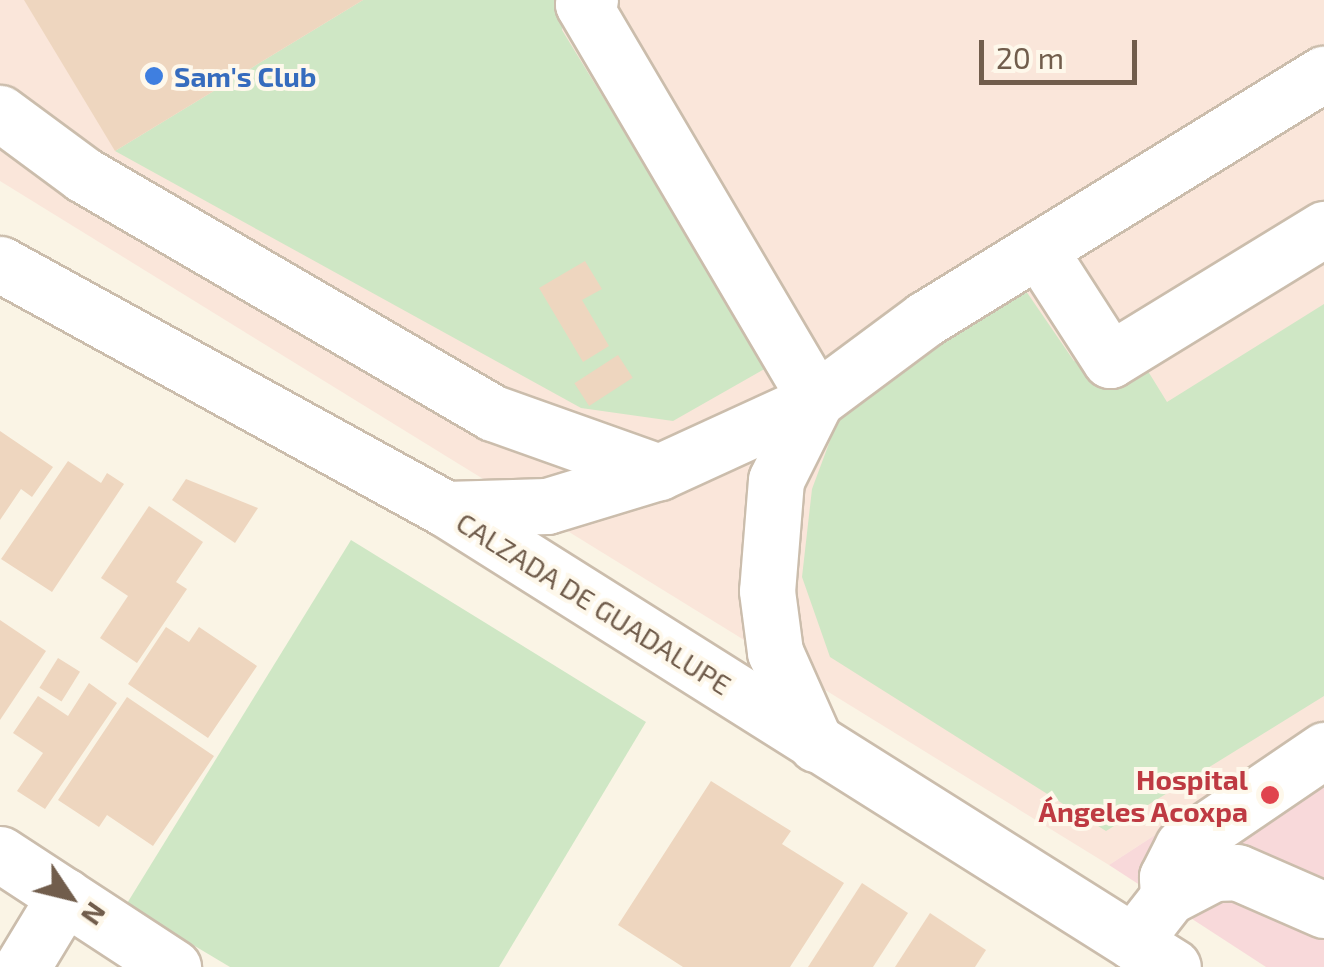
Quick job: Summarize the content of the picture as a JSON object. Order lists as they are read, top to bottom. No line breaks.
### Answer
{"streets":{"street":["CALZADA DE GUADALUPE"]},"places":["Sam's Club","Hospital Ángeles Acoxpa"],"scale_bar":"20 m","north":"bottom right"}
